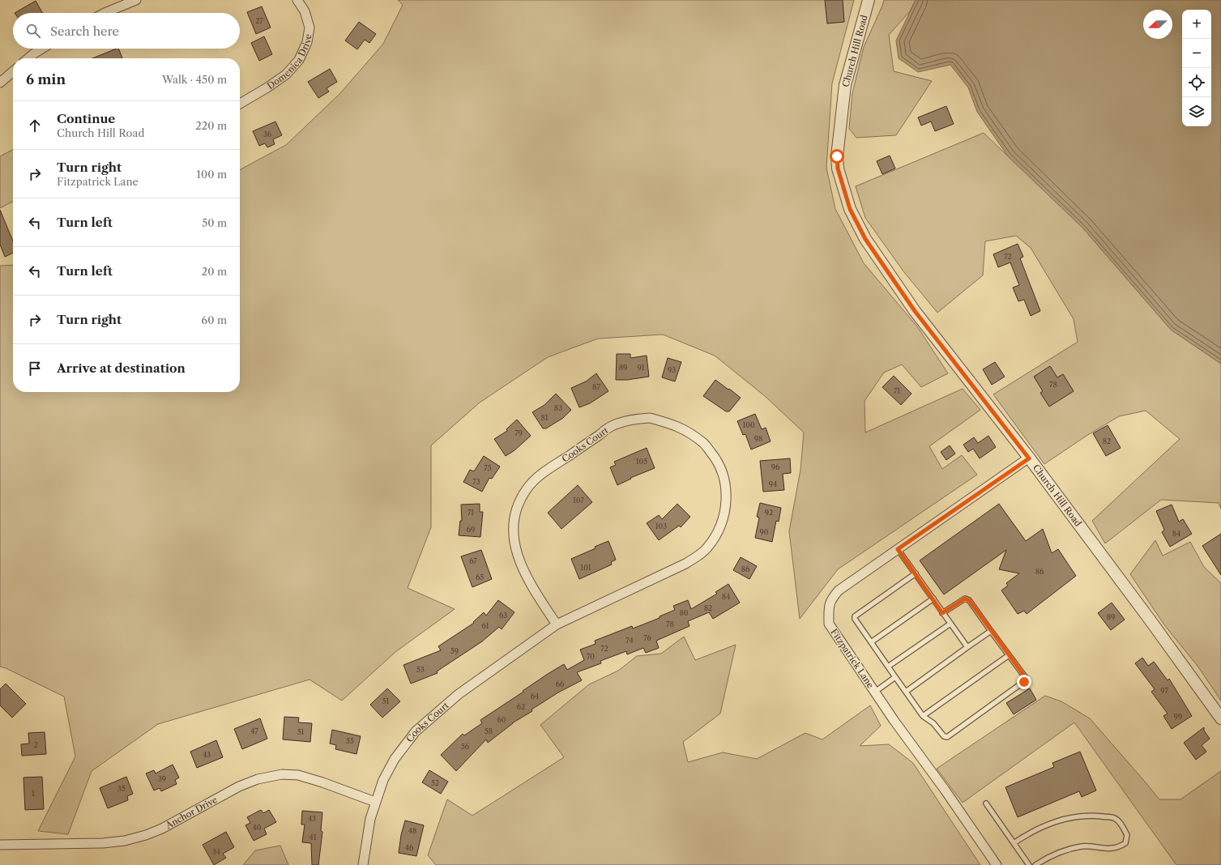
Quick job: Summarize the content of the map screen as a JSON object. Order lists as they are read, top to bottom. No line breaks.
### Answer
{"streets":{"street":["Church Hill Road","Domenica Drive","Cooks Court","Fitzpatrick Lane","Anchor Drive"]},"crossings":[["Church Hill Road","Fitzpatrick Lane"],["Cooks Court","Anchor Drive"]],"house_numbers":["27","36","72","89","91","93","78","87","71","83","81","100","79","98","82","105","96","75","73","94","107","71","92","103","69","90","84","67","101","86","86","65","84","82","80","63","89","78","61","76","74","72","59","70","53","66","97","64","51","62","99","60","47","58","51","55","2","56","43","39","52","35","1","43","40","48","41","46","34"],"north":"left","page":{"map_buttons":["+","−"],"search":"Search here","heading":["6 min","Walk · 450 m"],"list":[["Continue","Church Hill Road","220 m"],["Turn right","Fitzpatrick Lane","100 m"],["Turn left","50 m"],["Turn left","20 m"],["Turn right","60 m"],"Arrive at destination"]}}
